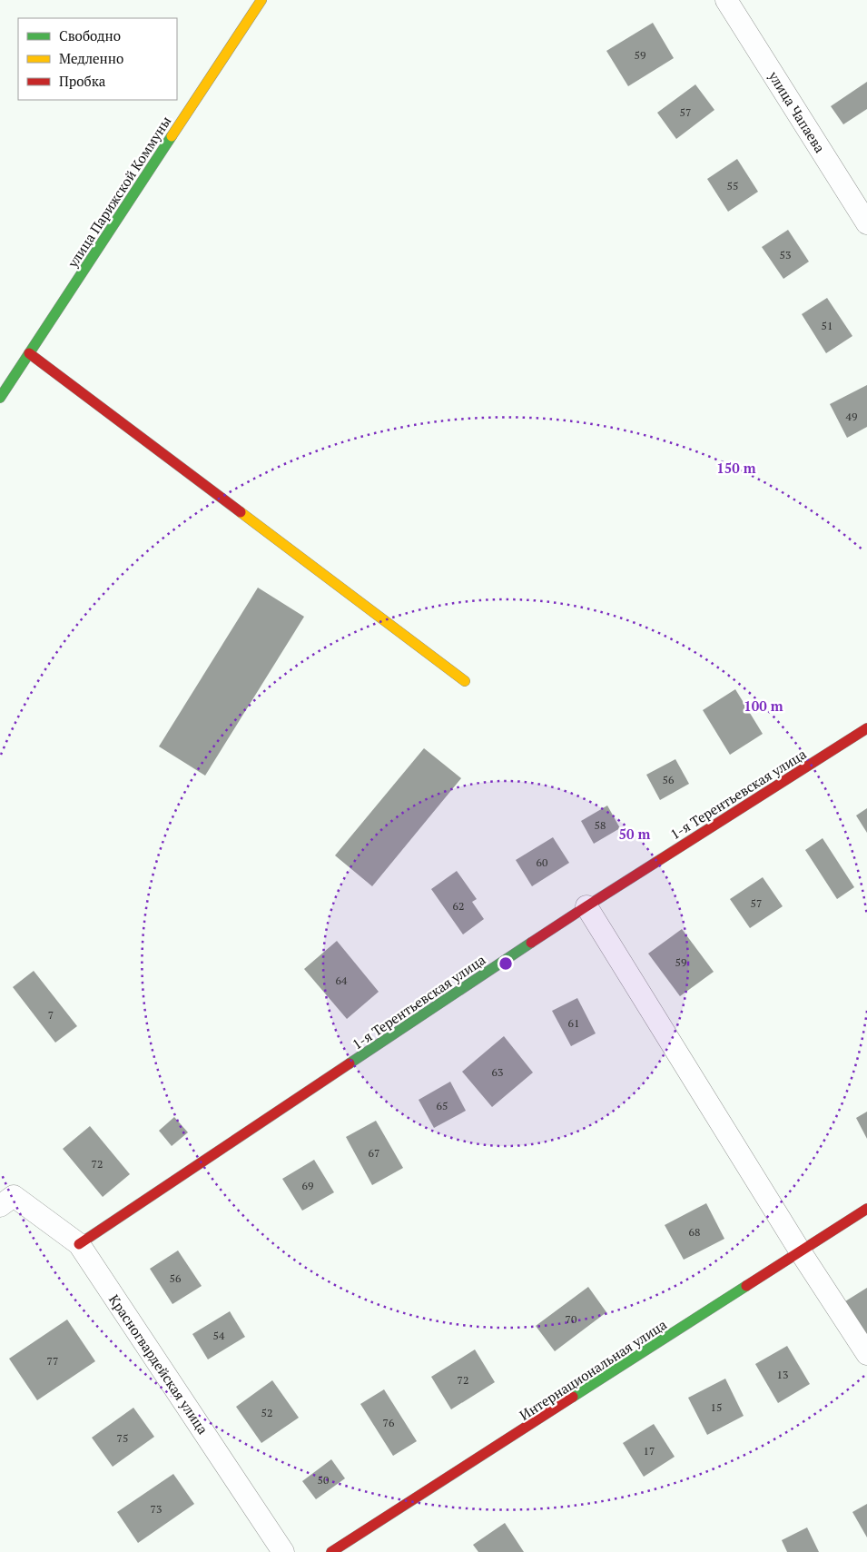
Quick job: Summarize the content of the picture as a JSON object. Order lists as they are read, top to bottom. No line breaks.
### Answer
{"streets":{"street":["улица Чапаева","улица Парижской Коммуны","1-я Терентьевская улица","Красногвардейская улица","Интернациональная улица"]},"crossings":[["1-я Терентьевская улица","Красногвардейская улица"]],"house_numbers":["59","57","55","53","51","49","56","58","60","57","62","59","64","7","61","63","65","67","72","69","68","56","70","54","77","13","72","15","52","76","75","17","50","73"],"legend":["Свободно","Медленно","Пробка"],"rings":["150 m","100 m","50 m"]}
